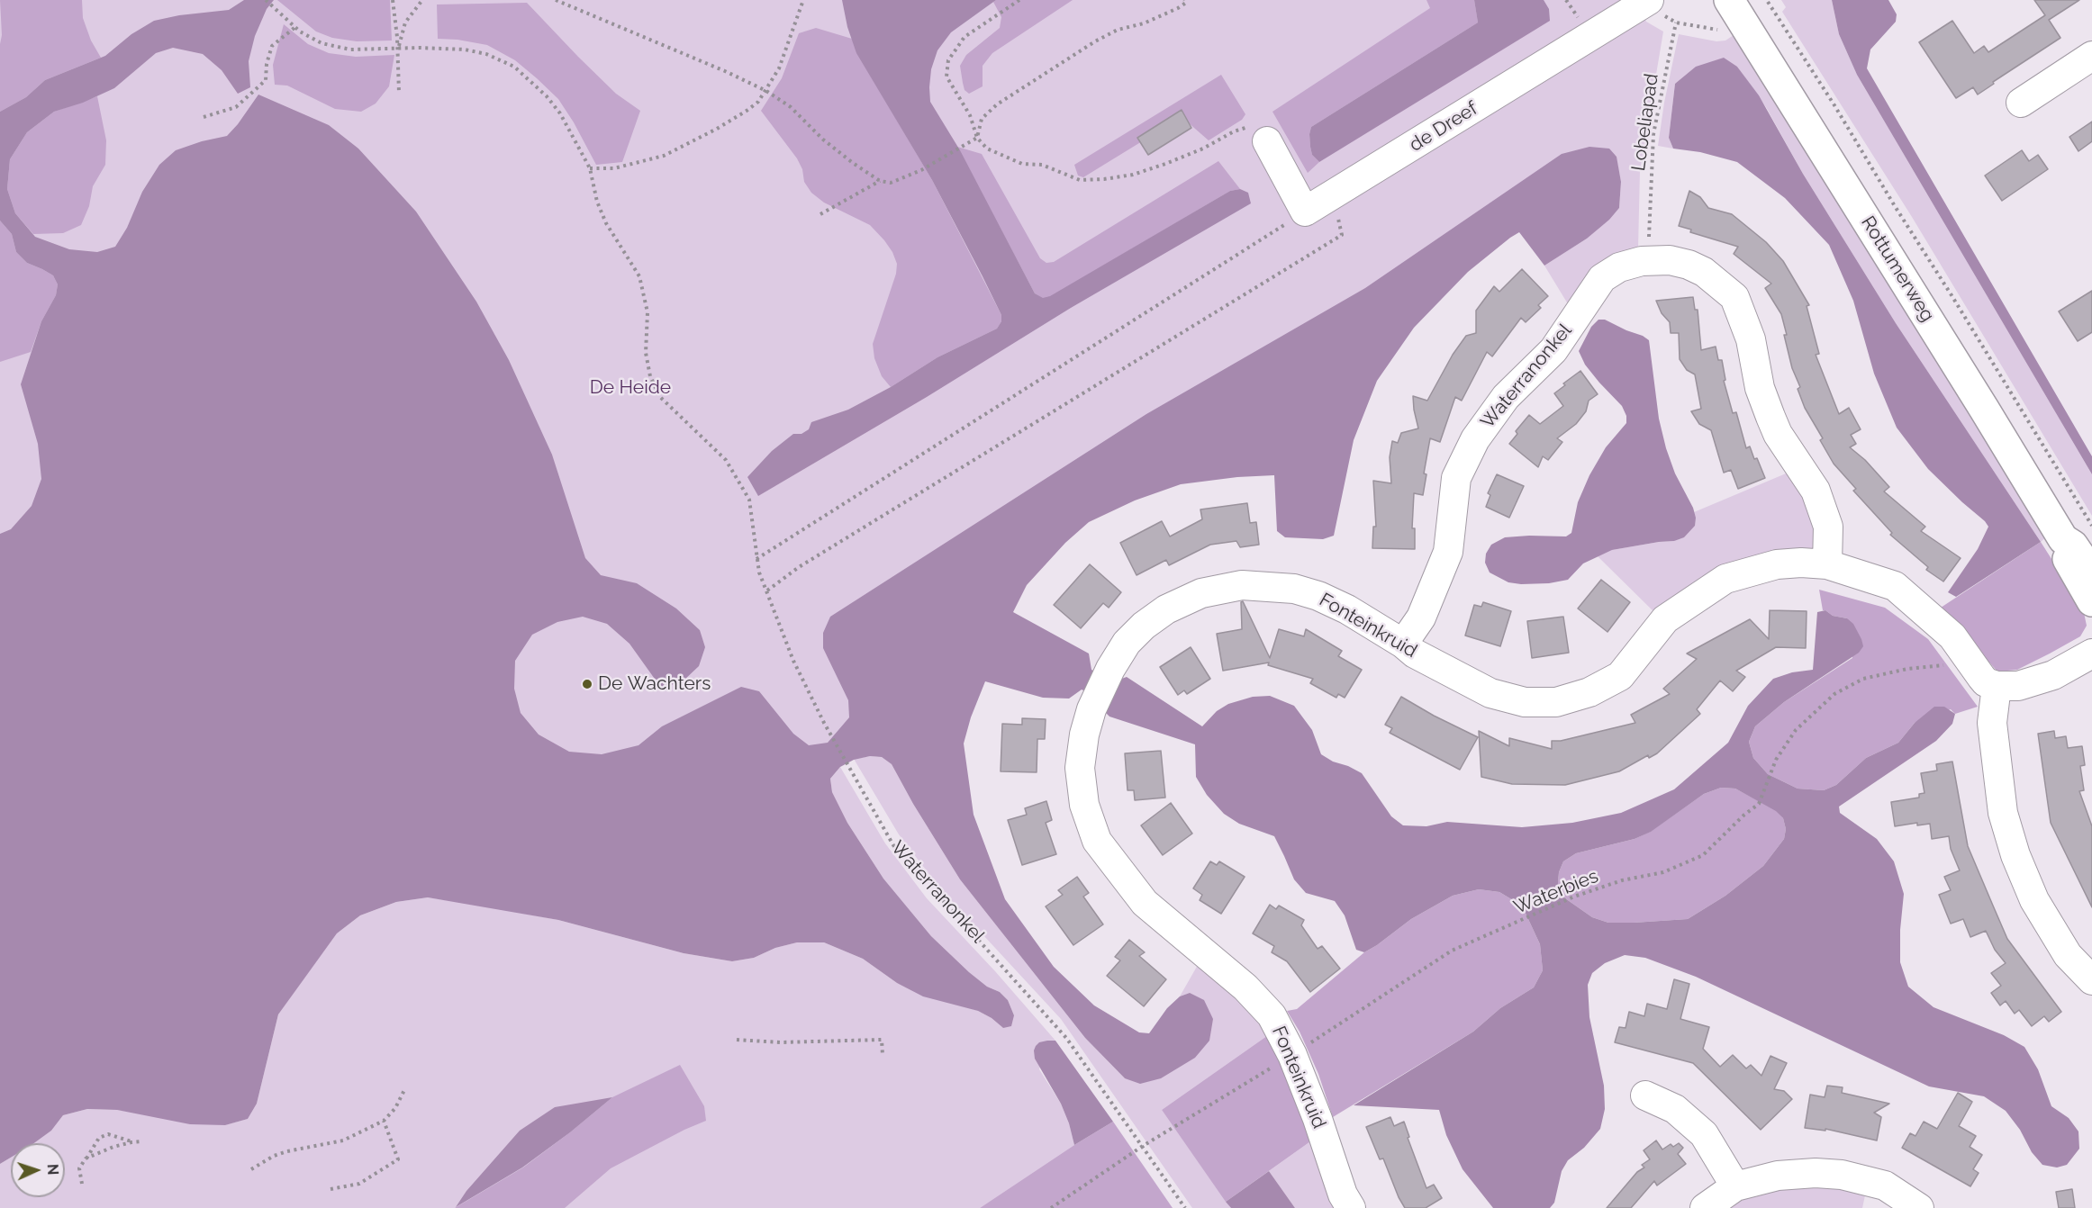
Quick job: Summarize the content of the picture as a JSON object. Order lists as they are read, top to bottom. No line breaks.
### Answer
{"streets":{"main road":["Rottumerweg"],"street":["de Dreef","Waterranonkel","Fonteinkruid"],"path":["Lobeliapad","Waterbies"]},"crossings":[["Lobeliapad","Waterranonkel"],["Waterranonkel","Fonteinkruid"],["Waterranonkel","Waterbies"],["Fonteinkruid","Waterbies"]],"parks":["De Heide"],"places":["De Wachters"],"north":"right"}
